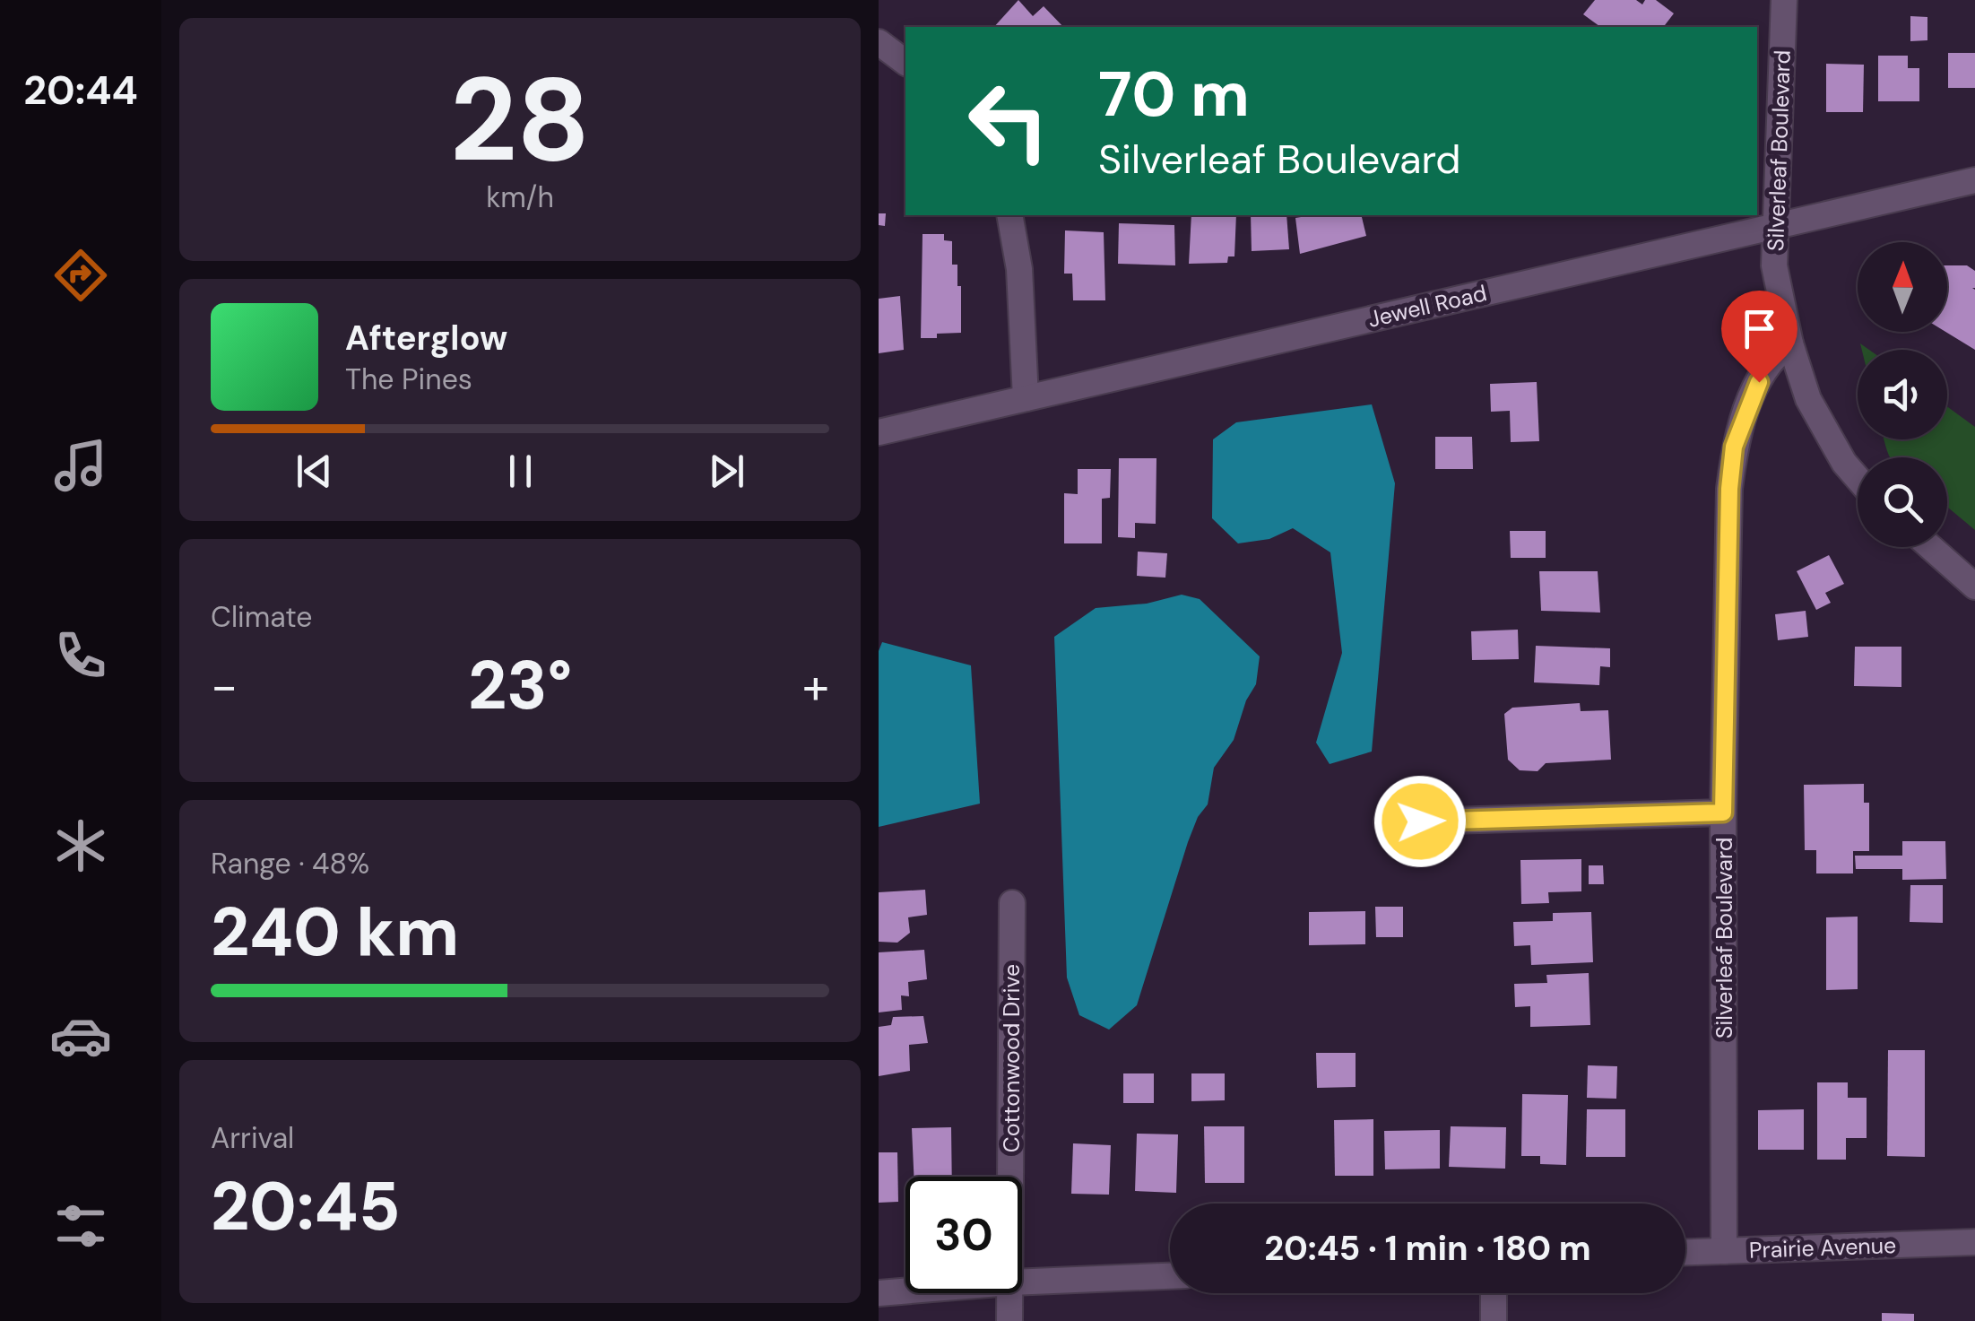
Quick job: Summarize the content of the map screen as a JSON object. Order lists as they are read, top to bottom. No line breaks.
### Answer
{"streets":{"street":["Silverleaf Boulevard","Jewell Road","Cottonwood Drive","Prairie Avenue"]},"crossings":[["Silverleaf Boulevard","Jewell Road"],["Silverleaf Boulevard","Prairie Avenue"]],"north":"top","page":{"tabs":"20:44","tile":[["28","km/h"],"Climate",["Range · 48%","240 km"],["Arrival","20:45"]],"turn":["70 m","Silverleaf Boulevard"],"song":["Afterglow","The Pines"],"heat":["−","23°","+"],"limit":"30","trip":"20:45 · 1 min · 180 m"}}
